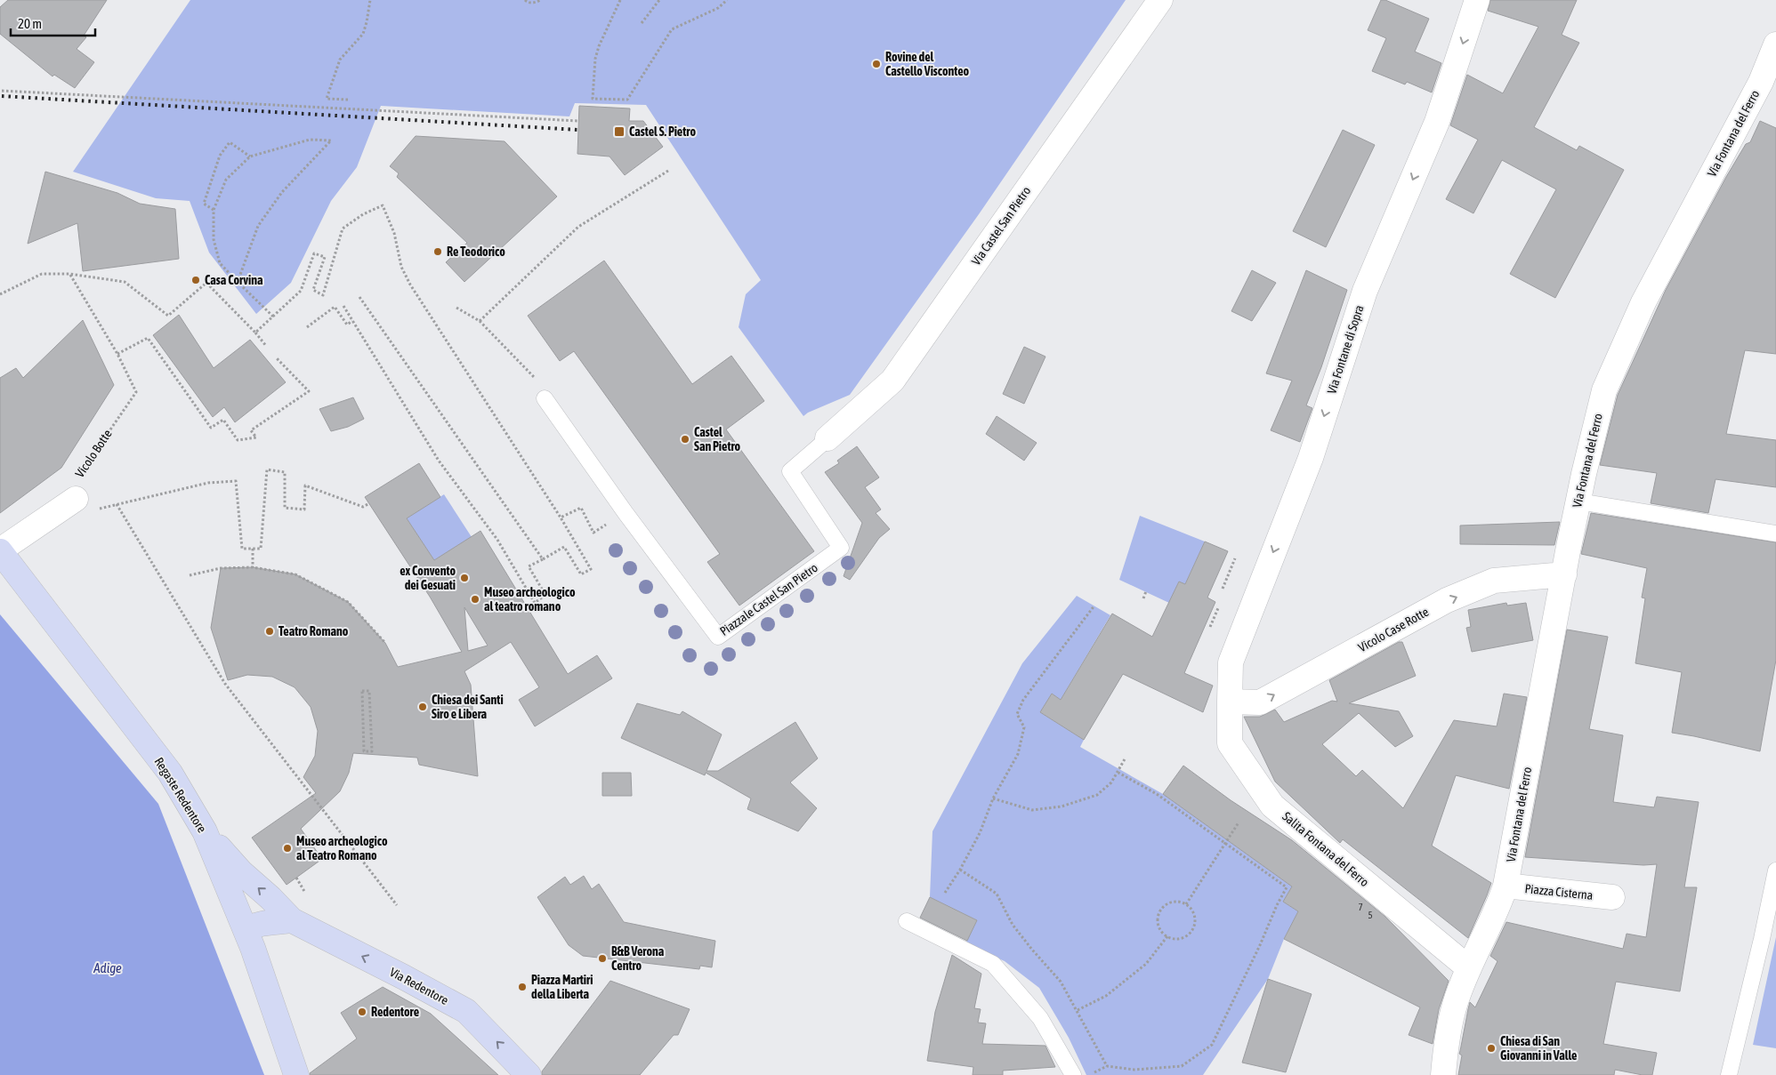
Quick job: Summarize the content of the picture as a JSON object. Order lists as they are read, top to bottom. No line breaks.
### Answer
{"streets":{"main road":["Regaste Redentore","Via Redentore"],"street":["Via Fontana del Ferro","Via Castel San Pietro","Via Fontane di Sopra","Vicolo Case Rotte","Salita Fontana del Ferro","Piazza Cisterna"],"lane":["Piazzale Castel San Pietro"],"path":["Vicolo Botte"]},"crossings":[["Via Fontana del Ferro","Vicolo Case Rotte"],["Via Fontana del Ferro","Salita Fontana del Ferro"],["Via Fontana del Ferro","Piazza Cisterna"],["Via Castel San Pietro","Piazzale Castel San Pietro"],["Via Fontane di Sopra","Vicolo Case Rotte"],["Via Fontane di Sopra","Salita Fontana del Ferro"],["Vicolo Case Rotte","Salita Fontana del Ferro"],["Regaste Redentore","Via Redentore"]],"one_way":["Via Fontane di Sopra","Vicolo Case Rotte","Via Redentore"],"water":["Adige"],"places":{"other":["Rovine del Castello Visconteo","Re Teodorico","Casa Corvina","Castel San Pietro","ex Convento dei Gesuati","Museo archeologico al teatro romano","Teatro Romano","Chiesa dei Santi Siro e Libera","Museo archeologico al Teatro Romano","B&B Verona Centro","Piazza Martiri della Liberta","Redentore","Chiesa di San Giovanni in Valle"],"transit":["Castel S. Pietro"]},"house_numbers":["7","5"],"scale_bar":"20 m"}
